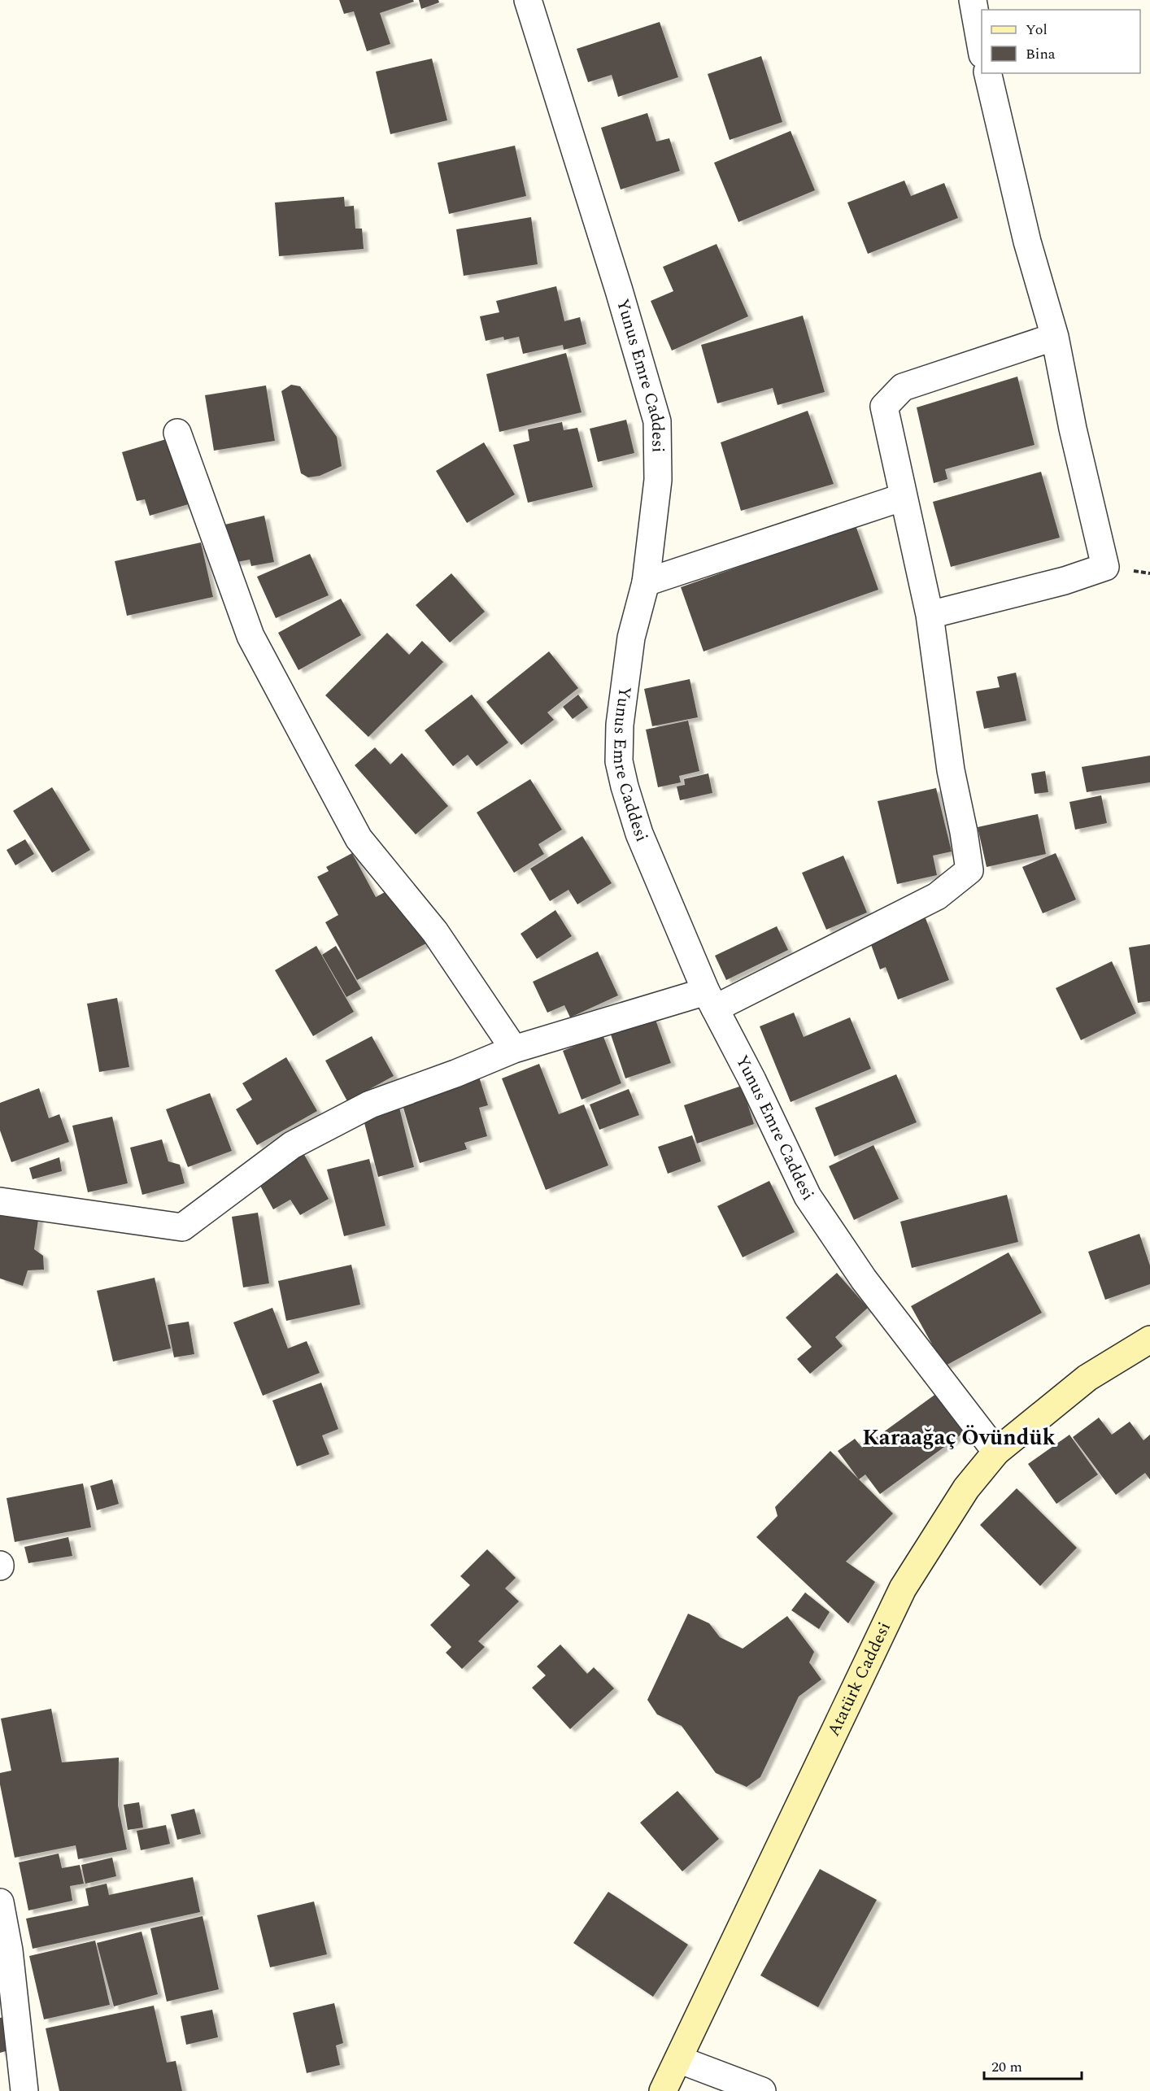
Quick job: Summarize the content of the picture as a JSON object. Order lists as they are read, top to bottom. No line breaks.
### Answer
{"streets":{"main road":["Atatürk Caddesi"],"street":["Yunus Emre Caddesi"]},"crossings":[["Yunus Emre Caddesi","Atatürk Caddesi"]],"districts":["Karaağaç Övündük"],"legend":["Yol","Bina"],"scale_bar":"20 m"}
